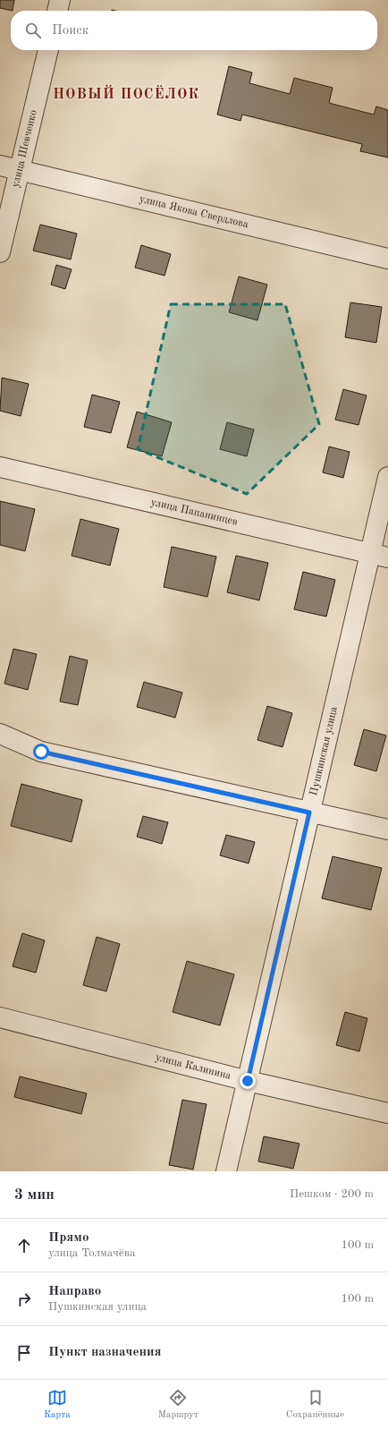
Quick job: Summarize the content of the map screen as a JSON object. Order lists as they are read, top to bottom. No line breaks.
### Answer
{"streets":{"street":["улица Шевченко","улица Якова Свердлова","улица Папанинцев","Пушкинская улица","улица Калинина"]},"crossings":[["улица Шевченко","улица Якова Свердлова"],["улица Папанинцев","Пушкинская улица"],["Пушкинская улица","улица Калинина"]],"districts":["НОВЫЙ ПОСЁЛОК"],"page":{"search":"Поиск","heading":["3 мин","Пешком · 200 m"],"list":[["Прямо","улица Толмачёва","100 m"],["Направо","Пушкинская улица","100 m"],"Пункт назначения"],"nav":["Карта","Маршрут","Сохранённые"]}}
